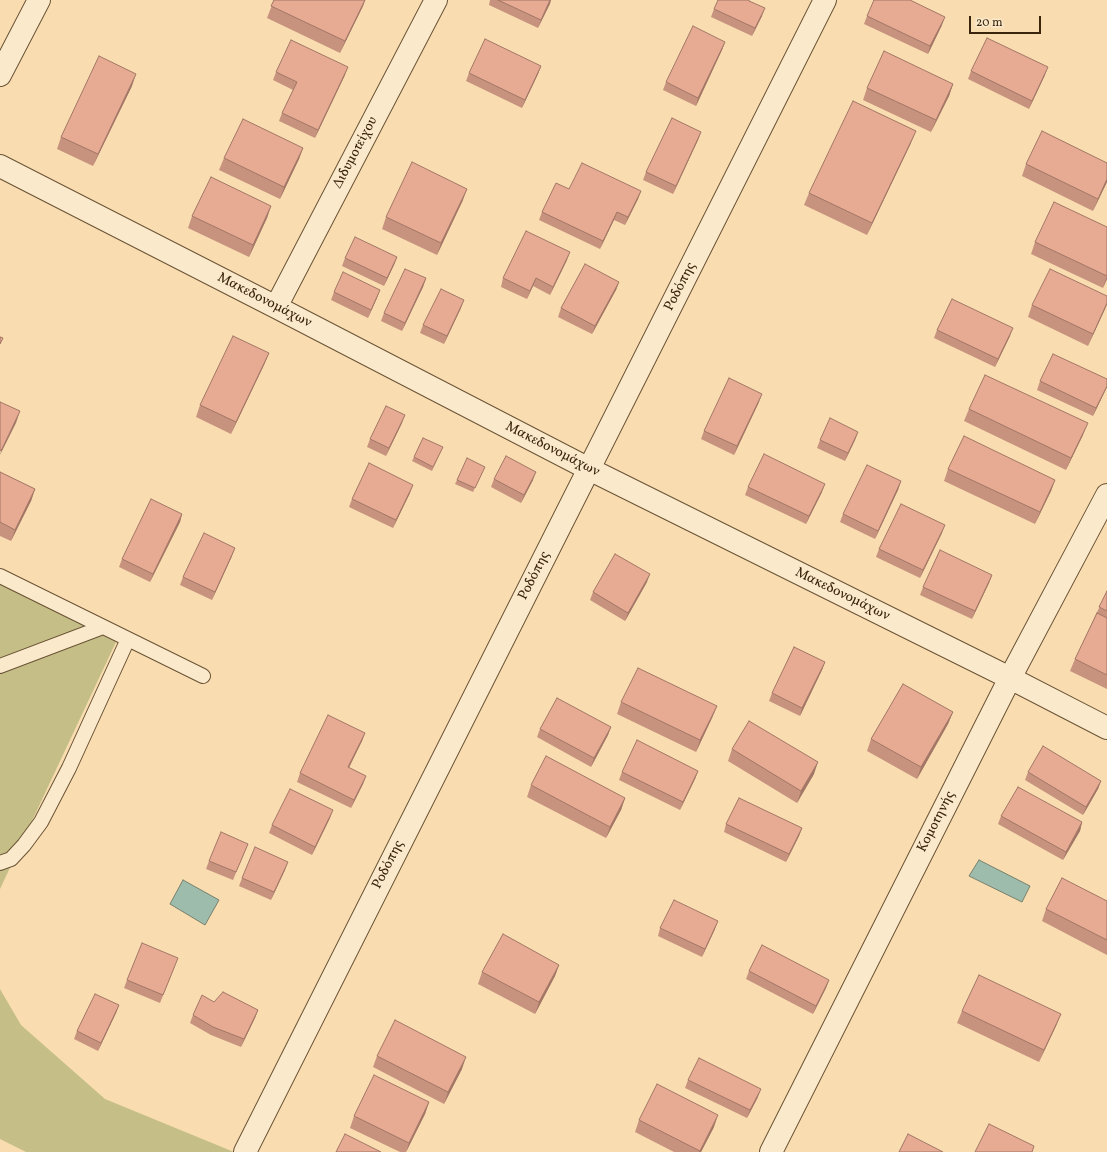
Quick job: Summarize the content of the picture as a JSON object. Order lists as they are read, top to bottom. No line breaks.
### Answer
{"streets":{"street":["Διδυμοτείχου","Ροδόπης","Μακεδονομάχων","Κομοτηνής"]},"crossings":[["Διδυμοτείχου","Μακεδονομάχων"],["Ροδόπης","Μακεδονομάχων"],["Μακεδονομάχων","Κομοτηνής"]],"scale_bar":"20 m"}
